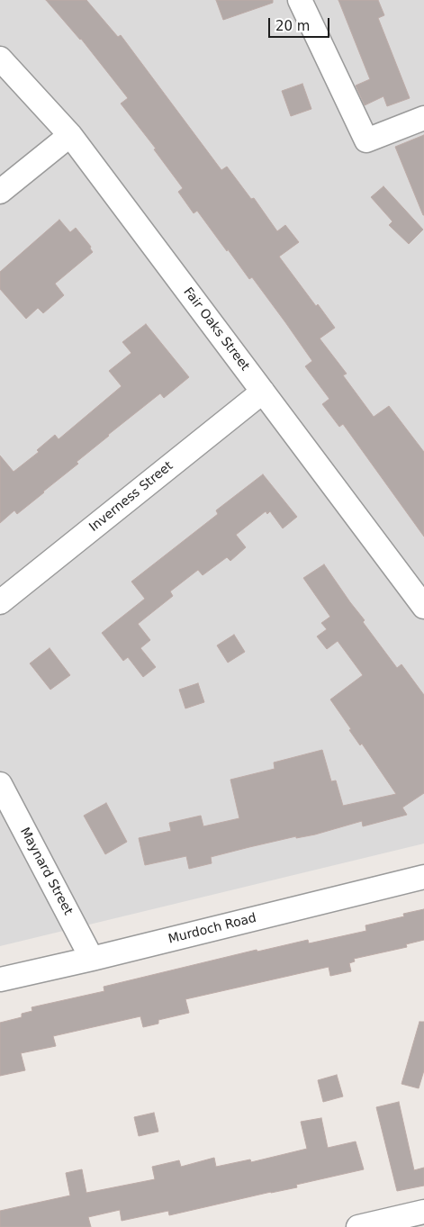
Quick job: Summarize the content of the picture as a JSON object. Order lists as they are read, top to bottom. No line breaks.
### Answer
{"streets":{"street":["Fair Oaks Street","Inverness Street","Maynard Street","Murdoch Road"]},"crossings":[["Fair Oaks Street","Inverness Street"],["Maynard Street","Murdoch Road"]],"scale_bar":"20 m"}
